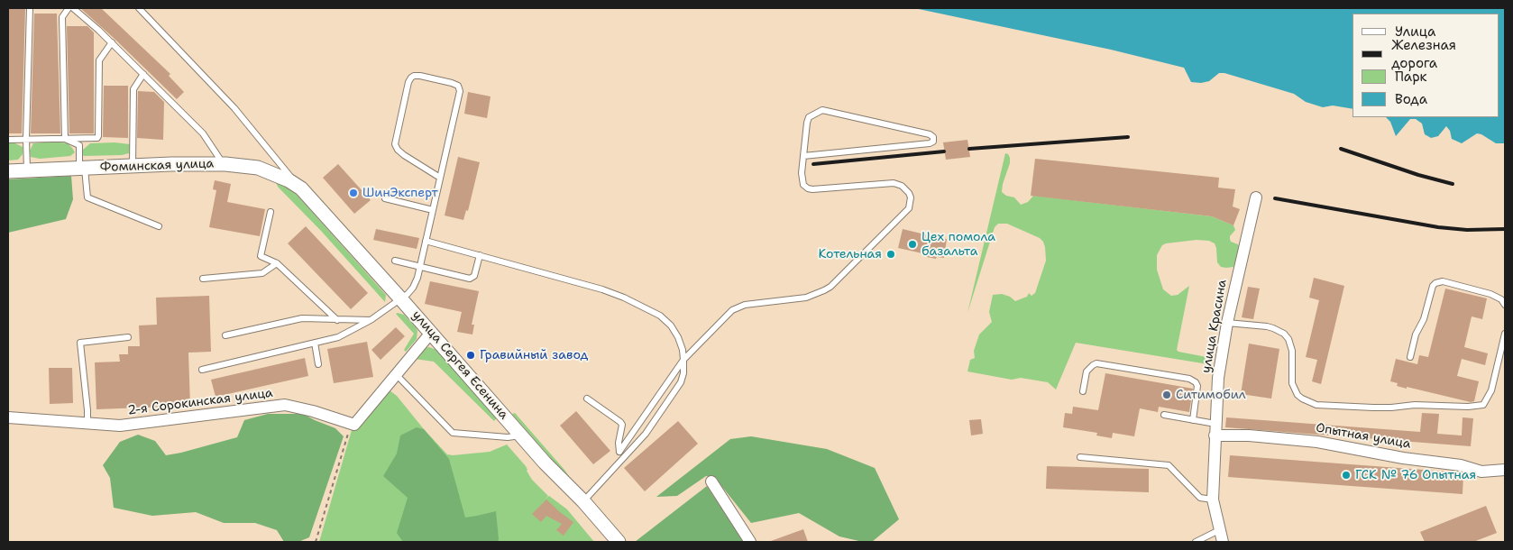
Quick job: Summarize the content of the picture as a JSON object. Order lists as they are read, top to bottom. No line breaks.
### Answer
{"streets":{"street":["Фоминская улица","улица Красина","улица Сергея Есенина","2-я Сорокинская улица","Опытная улица"]},"crossings":[["Фоминская улица","улица Сергея Есенина"],["улица Красина","Опытная улица"]],"places":["ШинЭксперт","Цех помола базальта","Котельная","Гравийный завод","Ситимобил","ГСК № 76 Опытная"],"legend":["Улица","Железная дорога","Парк","Вода"]}
